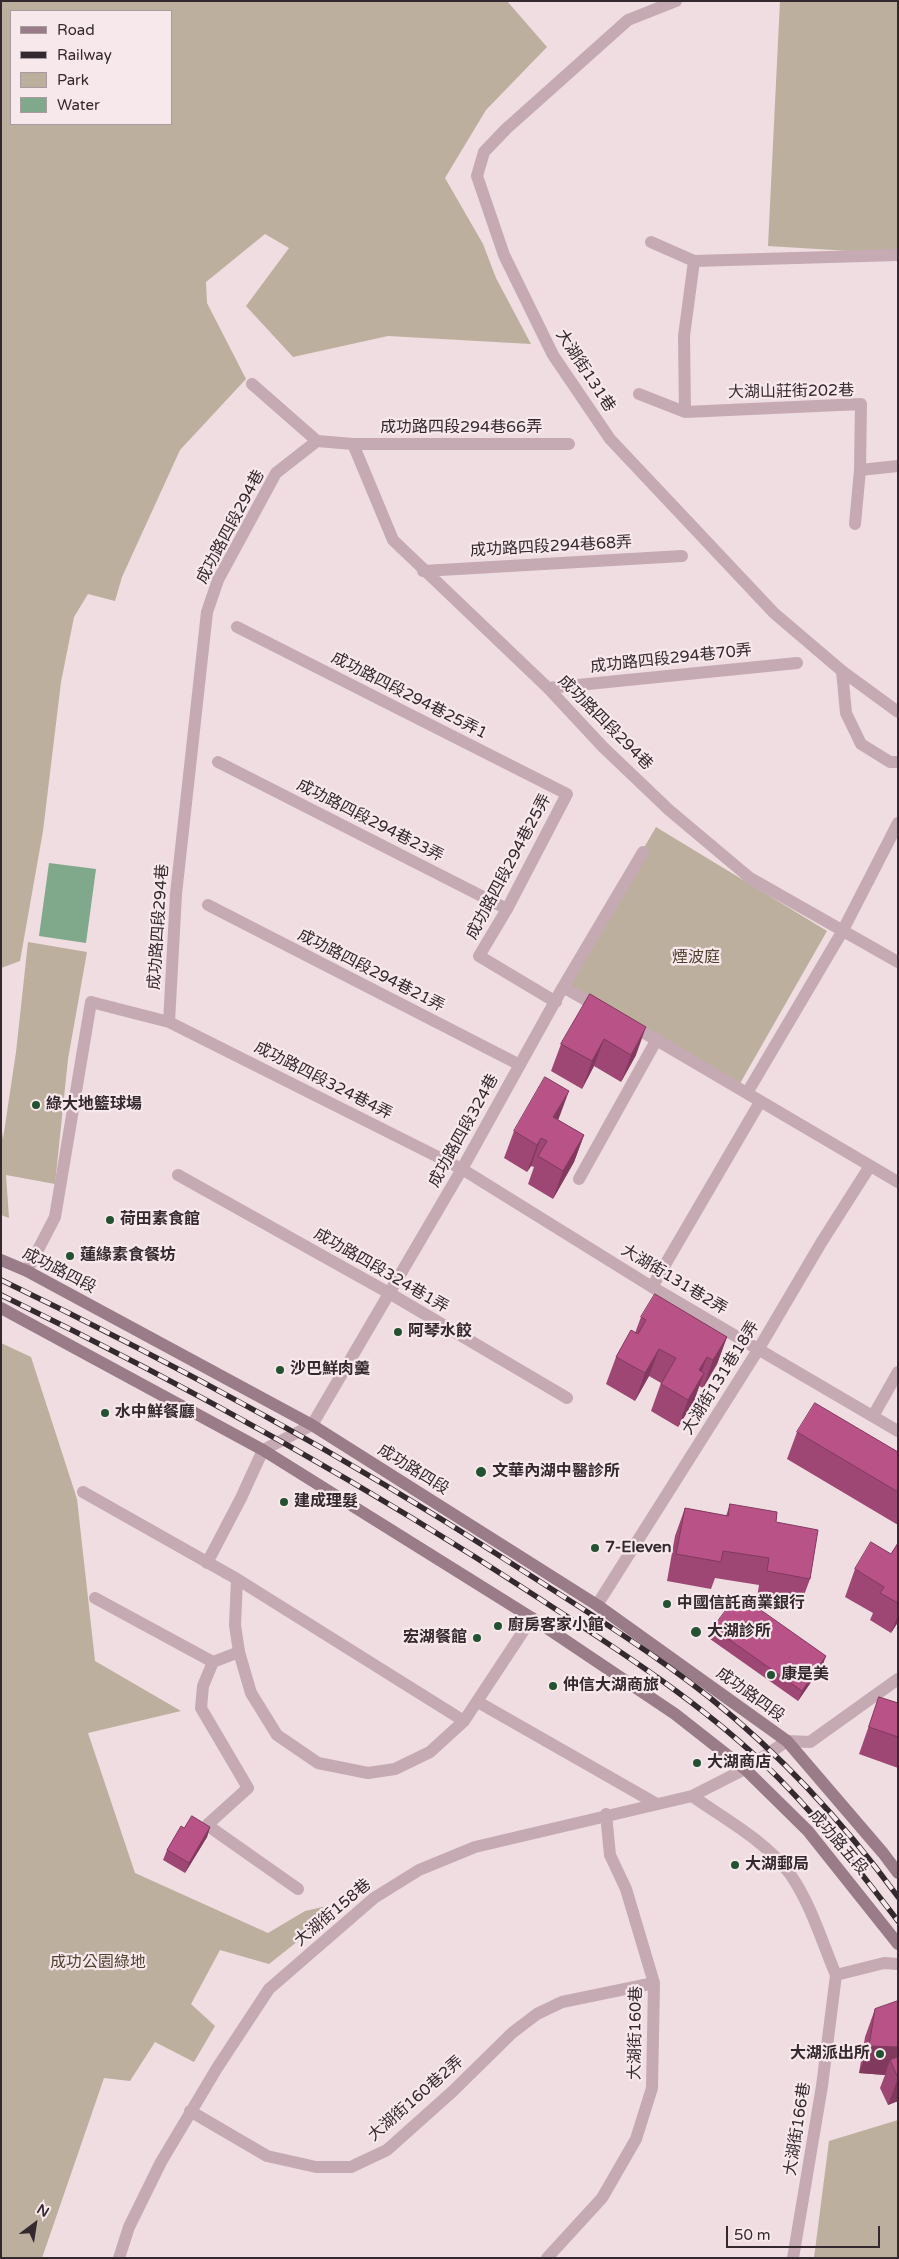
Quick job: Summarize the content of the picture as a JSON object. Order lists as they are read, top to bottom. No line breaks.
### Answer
{"streets":{"main road":["成功路四段","成功路五段"],"street":["大湖街131巷","大湖山莊街202巷","成功路四段294巷66弄","成功路四段294巷","成功路四段294巷68弄","成功路四段294巷70弄","成功路四段294巷25弄1","成功路四段294巷23弄","成功路四段294巷25弄","成功路四段294巷21弄","成功路四段324巷4弄","成功路四段324巷","成功路四段324巷1弄","大湖街131巷2弄","大湖街131巷18弄","大湖街158巷","大湖街160巷","大湖街160巷2弄","大湖街166巷"]},"crossings":[["成功路四段294巷66弄","成功路四段294巷"],["成功路四段294巷","成功路四段294巷68弄"],["成功路四段294巷","成功路四段294巷70弄"],["成功路四段294巷","成功路四段324巷4弄"],["成功路四段294巷25弄1","成功路四段294巷25弄"],["成功路四段294巷23弄","成功路四段294巷25弄"],["成功路四段294巷25弄","成功路四段324巷"],["成功路四段294巷21弄","成功路四段324巷"],["成功路四段324巷4弄","成功路四段324巷"],["成功路四段324巷4弄","大湖街131巷2弄"],["成功路四段324巷","成功路四段"],["成功路四段324巷","成功路四段324巷1弄"],["成功路四段324巷","大湖街131巷2弄"],["成功路四段","大湖街131巷18弄"],["成功路四段","成功路五段"],["大湖街131巷2弄","大湖街131巷18弄"],["成功路五段","大湖街158巷"],["大湖街158巷","大湖街160巷"],["大湖街158巷","大湖街160巷2弄"],["大湖街160巷","大湖街160巷2弄"]],"parks":["煙波庭","成功公園綠地"],"places":["綠大地籃球場","荷田素食館","蓮緣素食餐坊","阿琴水餃","沙巴鮮肉羹","水中鮮餐廳","文華內湖中醫診所","建成理髮","7-Eleven","中國信託商業銀行","廚房客家小館","大湖診所","宏湖餐館","康是美","仲信大湖商旅","大湖商店","大湖郵局","大湖派出所"],"legend":["Road","Railway","Park","Water"],"scale_bar":"50 m","north":"top right"}
